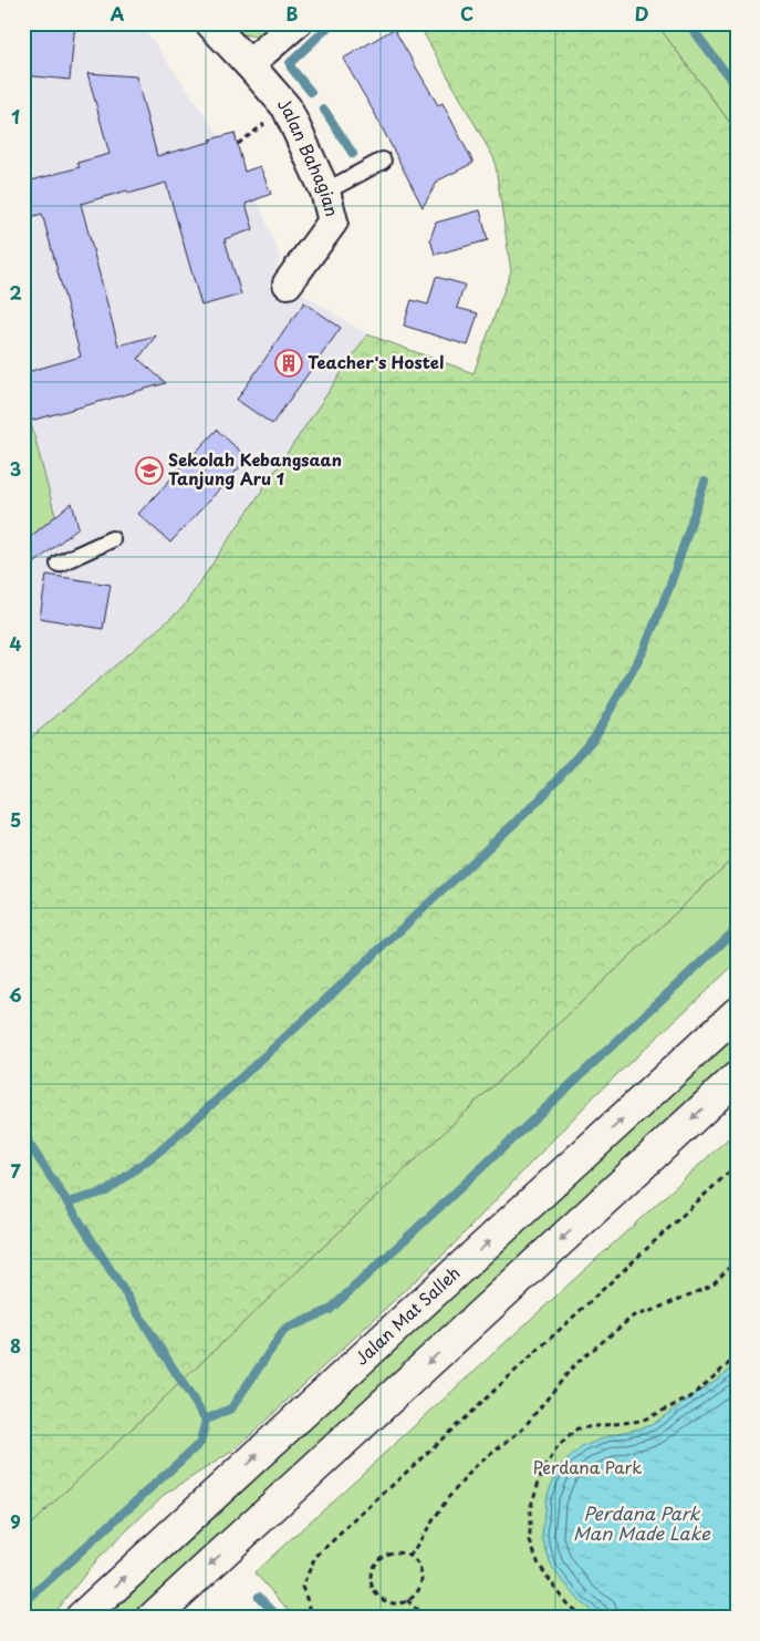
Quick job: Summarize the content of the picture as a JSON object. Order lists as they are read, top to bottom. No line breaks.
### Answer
{"streets":{"main road":["Jalan Mat Salleh"],"street":["Jalan Bahagian"]},"water":["Perdana Park Man Made Lake"],"parks":["Perdana Park"],"places":{"building":["Teacher's Hostel"],"school or university":["Sekolah Kebangsaan Tanjung Aru 1"]},"grid":{"columns":["A","B","C","D"],"rows":["1","2","3","4","5","6","7","8","9"]}}
